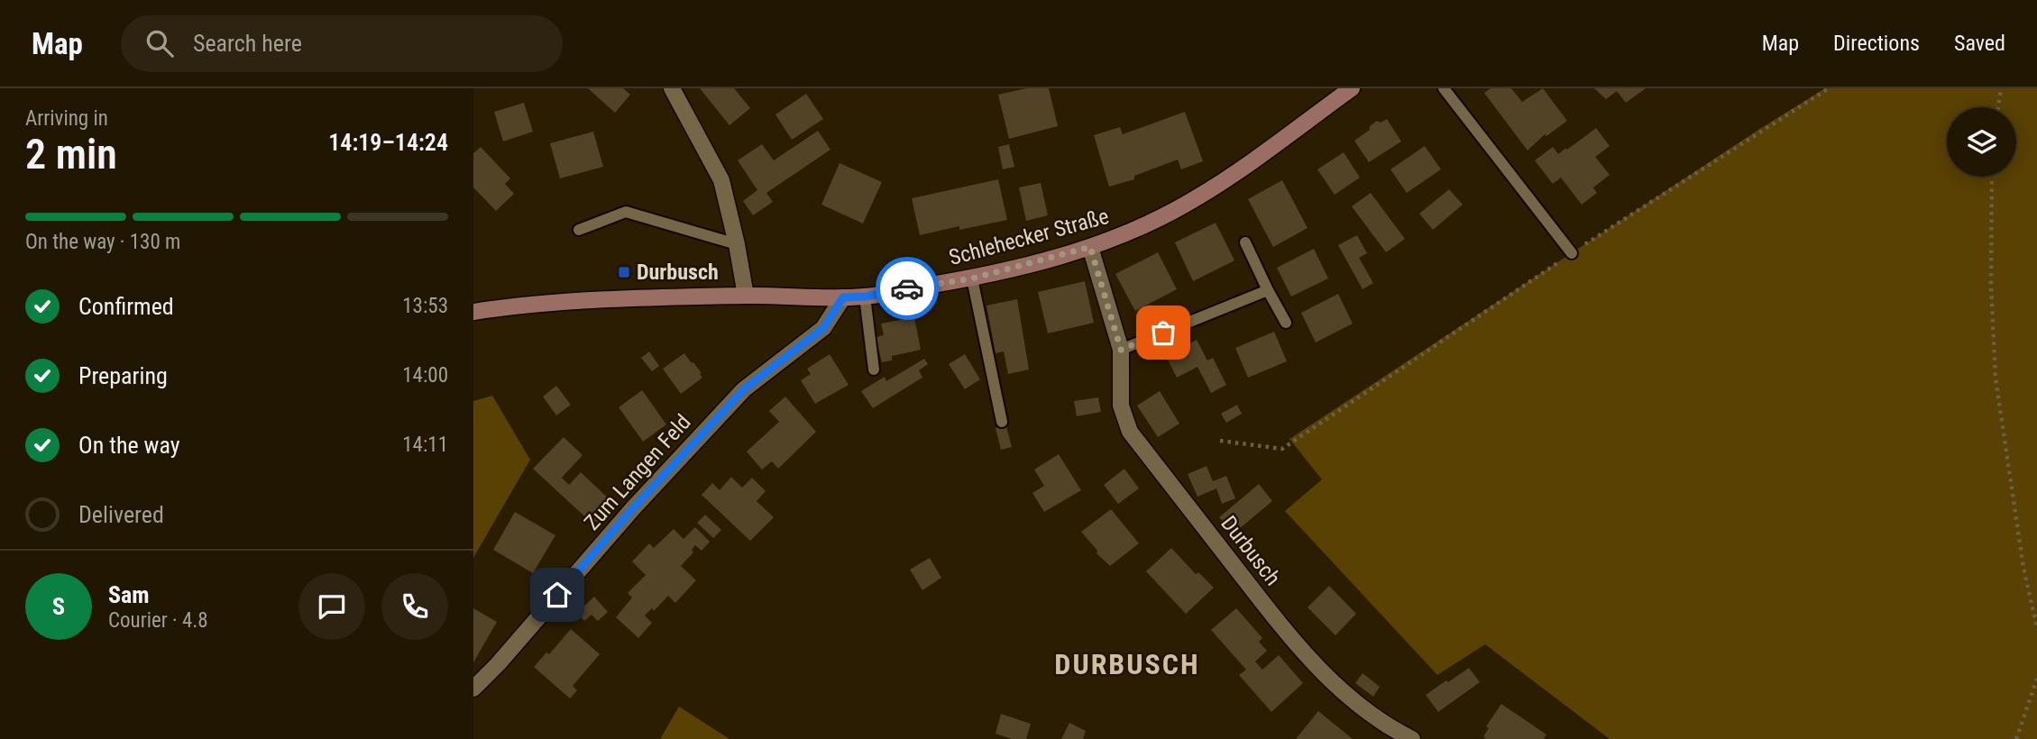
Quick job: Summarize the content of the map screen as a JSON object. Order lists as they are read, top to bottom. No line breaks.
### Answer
{"streets":{"main road":["Schlehecker Straße"],"street":["Zum Langen Feld","Durbusch"]},"crossings":[["Schlehecker Straße","Zum Langen Feld"],["Schlehecker Straße","Durbusch"]],"districts":["DURBUSCH"],"places":{"transit":["Durbusch"]},"page":{"header":"Map","search":"Search here","nav":["Map","Directions","Saved"],"heading":["2 min","Arriving in","14:19–14:24"],"panel":["Sam","Courier · 4.8"],"bar":"On the way · 130 m","list":[["Confirmed","13:53"],["Preparing","14:00"],["On the way","14:11"],"Delivered"],"round":"S"}}
